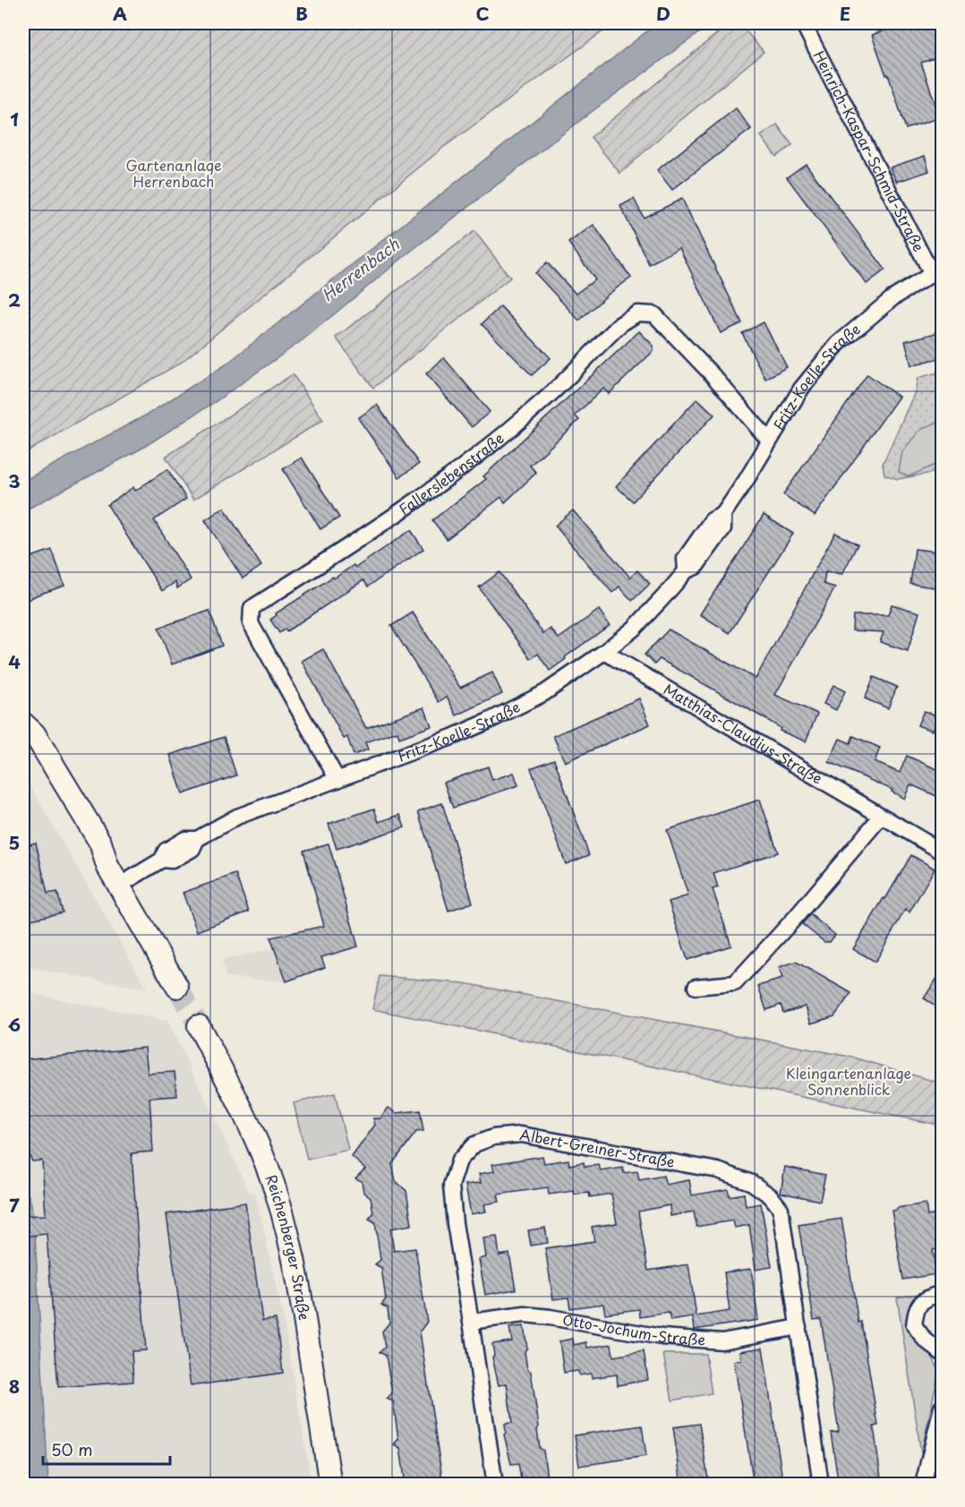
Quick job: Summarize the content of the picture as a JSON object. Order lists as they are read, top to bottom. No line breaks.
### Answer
{"streets":{"street":["Heinrich-Kaspar-Schmid-Straße","Fritz-Koelle-Straße","Fallerslebenstraße","Matthias-Claudius-Straße","Albert-Greiner-Straße","Reichenberger Straße","Otto-Jochum-Straße"]},"crossings":[["Heinrich-Kaspar-Schmid-Straße","Fritz-Koelle-Straße"],["Fritz-Koelle-Straße","Fallerslebenstraße"],["Fritz-Koelle-Straße","Matthias-Claudius-Straße"],["Albert-Greiner-Straße","Otto-Jochum-Straße"]],"water":["Herrenbach"],"parks":["Gartenanlage Herrenbach","Kleingartenanlage Sonnenblick"],"scale_bar":"50 m","grid":{"columns":["A","B","C","D","E"],"rows":["1","2","3","4","5","6","7","8"]}}
